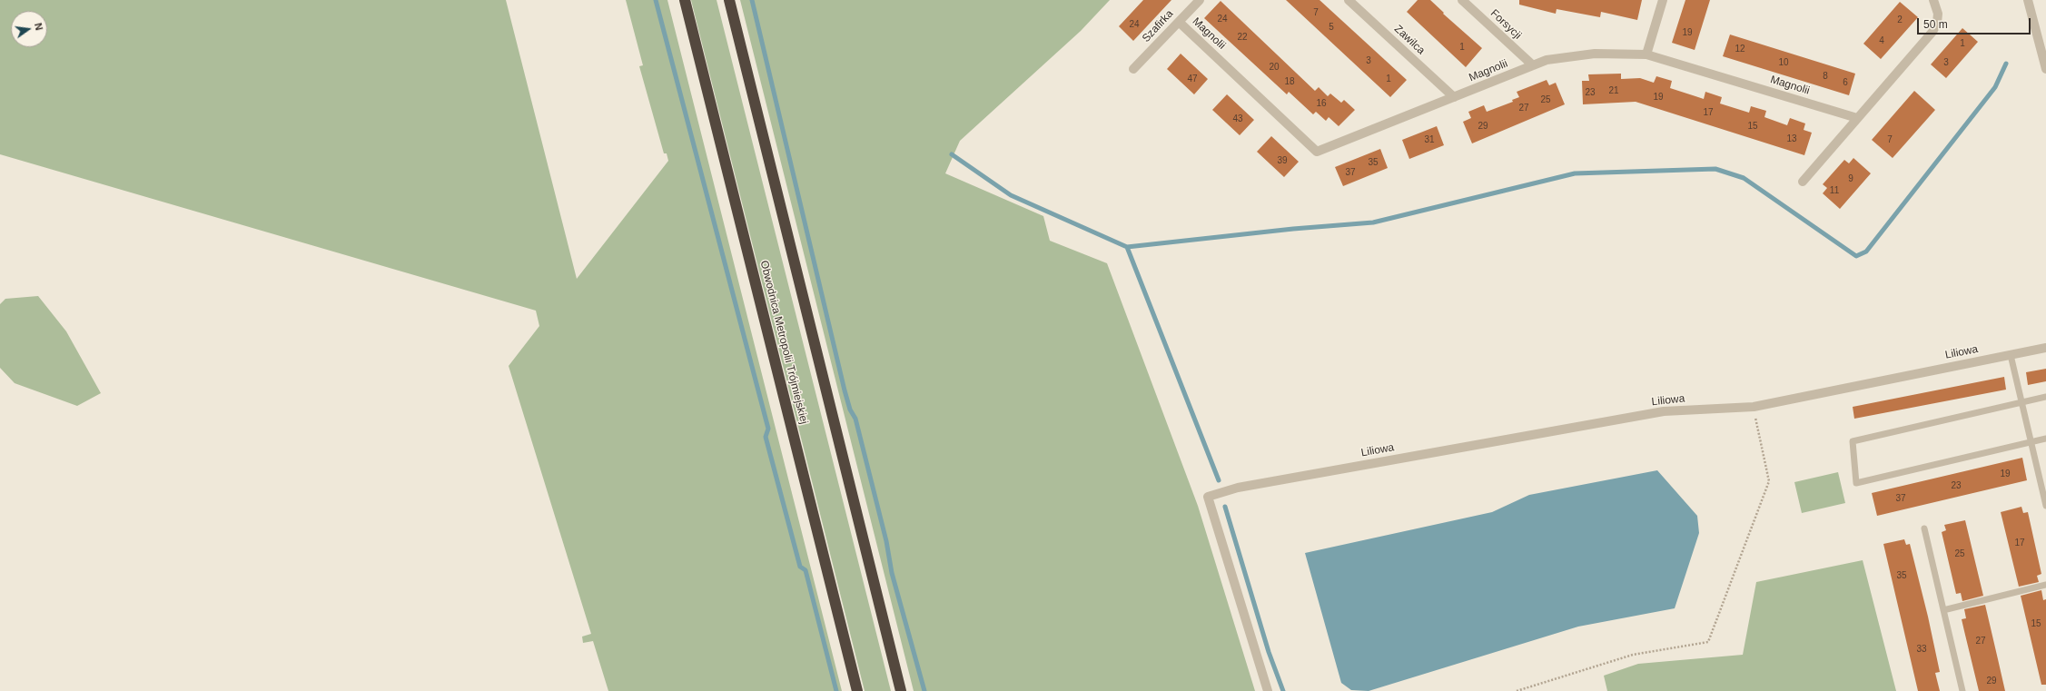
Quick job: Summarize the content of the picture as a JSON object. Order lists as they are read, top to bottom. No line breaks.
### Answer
{"streets":{"highway":["Obwodnica Metropolii Trójmiejskiej"],"street":["Forsycji","Szafirka","Magnolii","Zawilca","Liliowa"]},"crossings":[["Forsycji","Magnolii"],["Szafirka","Magnolii"],["Magnolii","Zawilca"]],"house_numbers":["7","24","2","24","5","19","22","4","1","1","12","3","10","3","20","8","47","1","18","6","21","23","19","25","16","27","17","43","29","15","13","31","7","39","35","37","9","11","19","23","37","17","25","35","15","27","33","29"],"scale_bar":"50 m","north":"right"}
